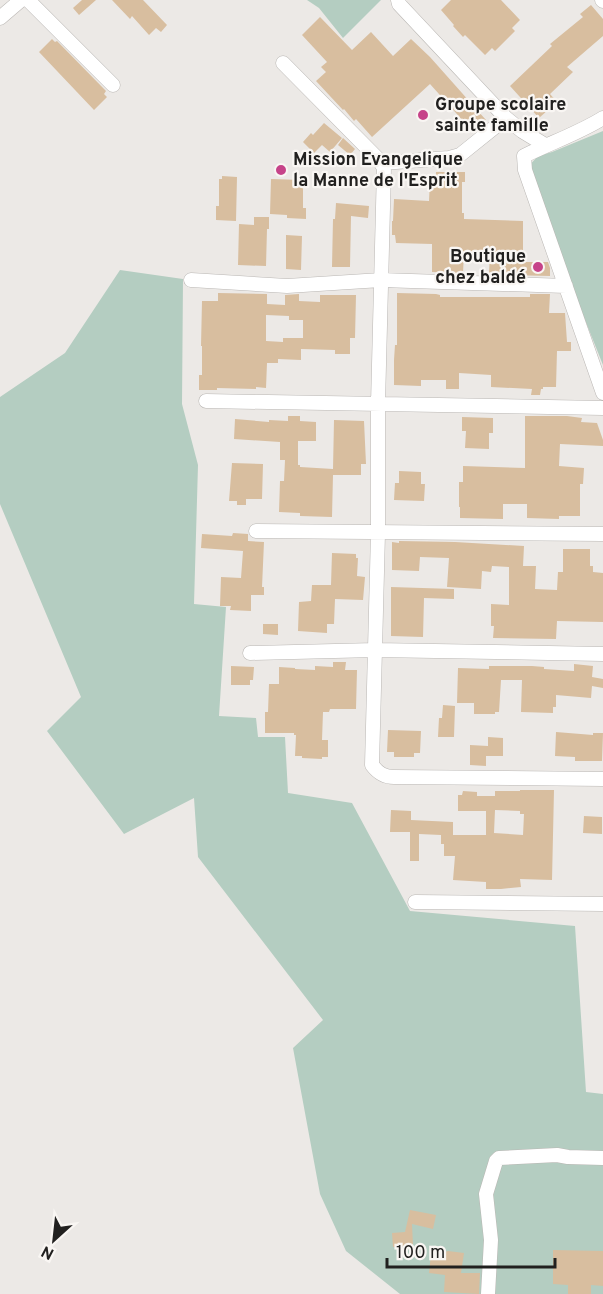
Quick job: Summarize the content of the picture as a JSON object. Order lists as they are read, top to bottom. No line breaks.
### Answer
{"places":["Groupe scolaire sainte famille","Mission Evangelique la Manne de l'Esprit","Boutique chez baldé"],"scale_bar":"100 m","north":"bottom left"}
